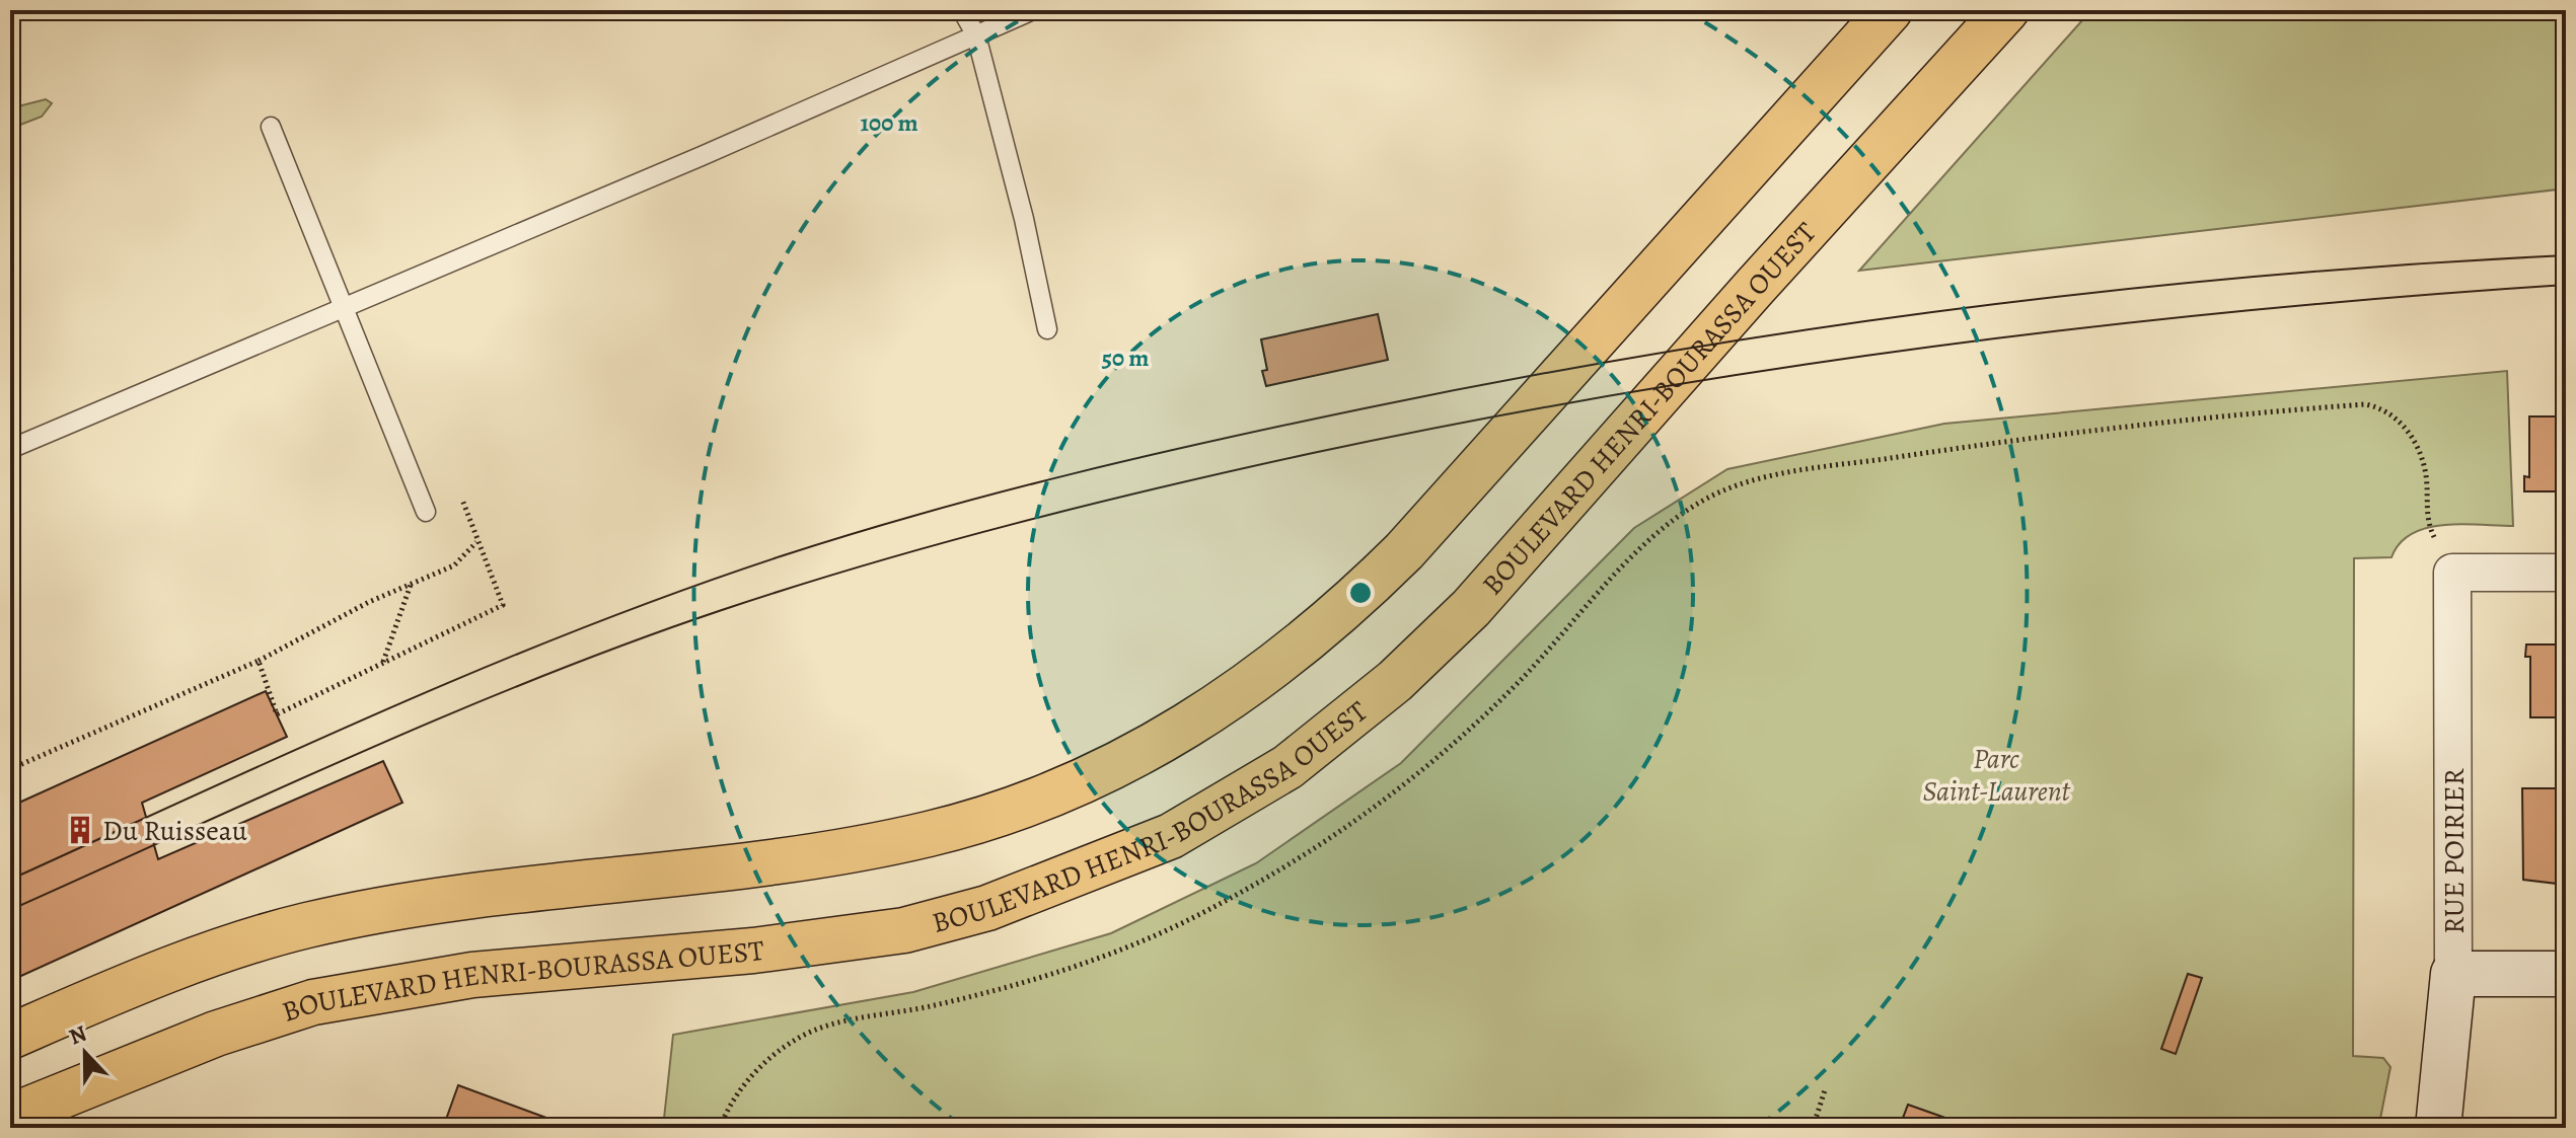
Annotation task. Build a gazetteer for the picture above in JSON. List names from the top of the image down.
{
  "streets": {
    "main road": ["BOULEVARD HENRI-BOURASSA OUEST"],
    "street": ["RUE POIRIER"]
  },
  "parks": ["Parc Saint-Laurent"],
  "places": {
    "building": ["Du Ruisseau"]
  },
  "north": "top",
  "rings": ["100 m", "50 m"]
}
